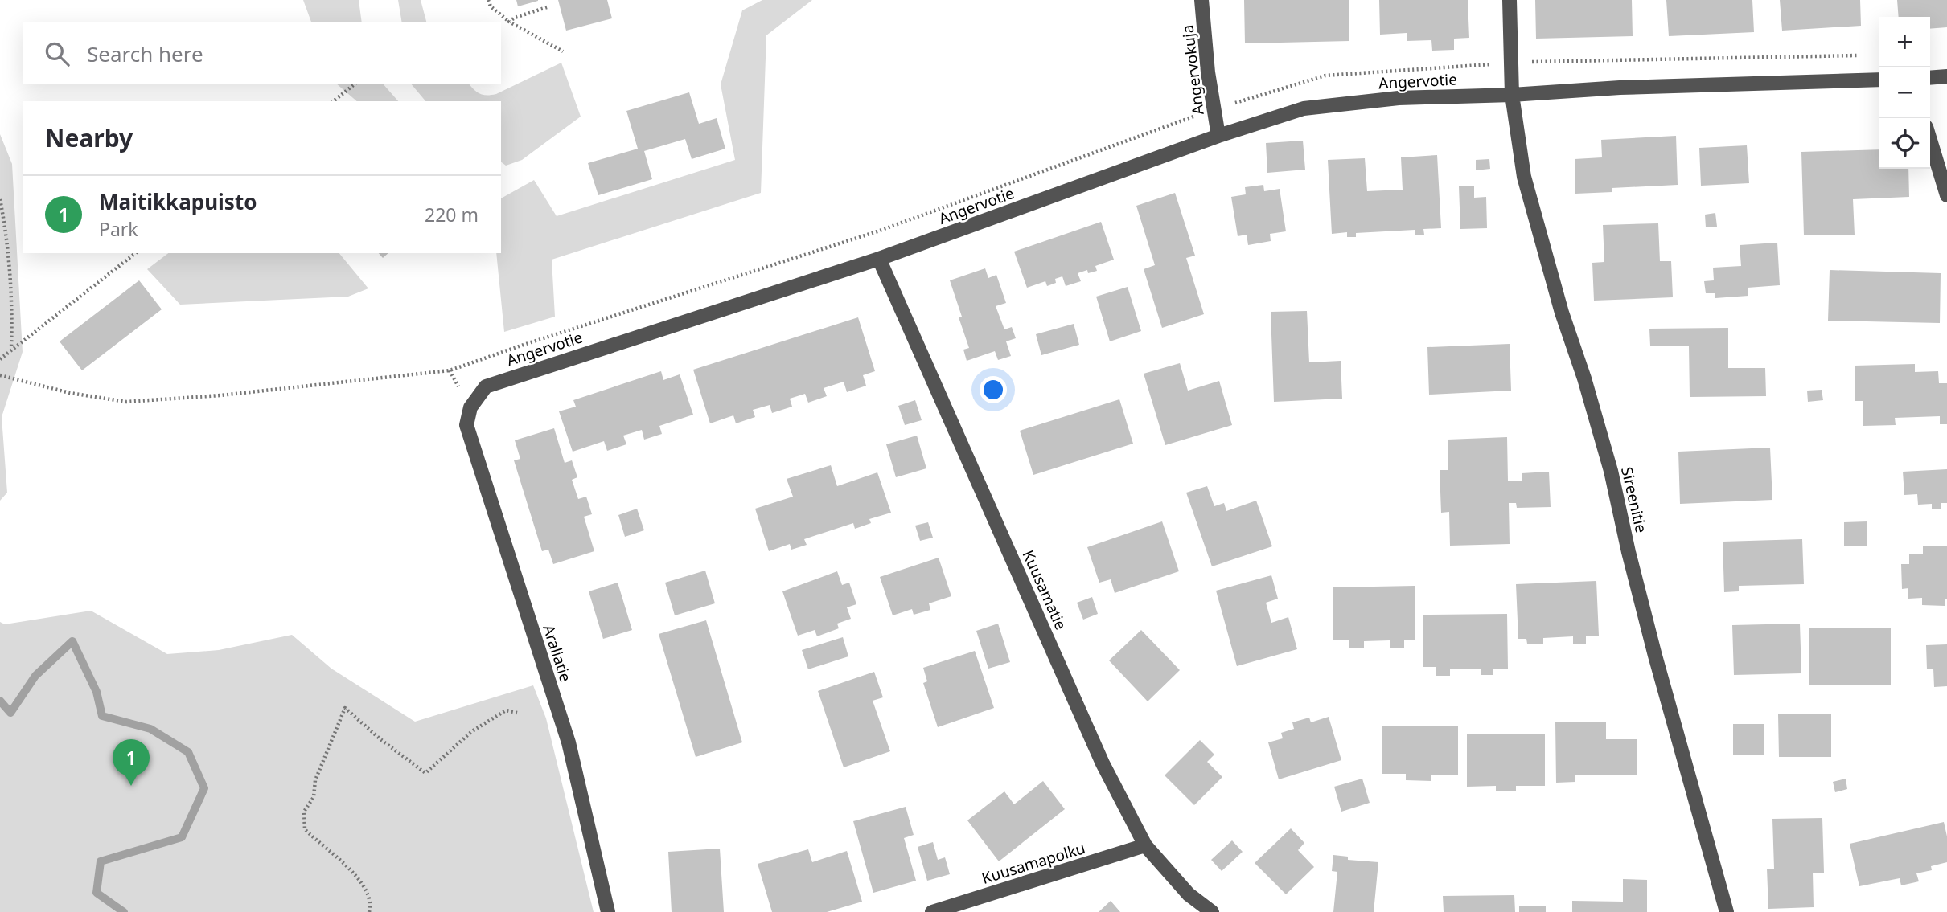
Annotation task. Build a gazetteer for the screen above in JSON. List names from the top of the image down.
{
  "streets": {
    "street": [
      "Angervokuja",
      "Angervotie",
      "Sireenitie",
      "Kuusamatie",
      "Araliatie",
      "Kuusamapolku"
    ]
  },
  "crossings": [
    ["Angervokuja", "Angervotie"],
    ["Angervotie", "Sireenitie"],
    ["Angervotie", "Kuusamatie"],
    ["Angervotie", "Araliatie"],
    ["Kuusamatie", "Kuusamapolku"]
  ],
  "page": {
    "map_buttons": ["+", "−"],
    "search": "Search here",
    "heading": "Nearby",
    "list": [
      {
        "mark": "1",
        "name": "Maitikkapuisto",
        "note": "Park",
        "value": "220 m"
      }
    ],
    "pins": "1"
  }
}
